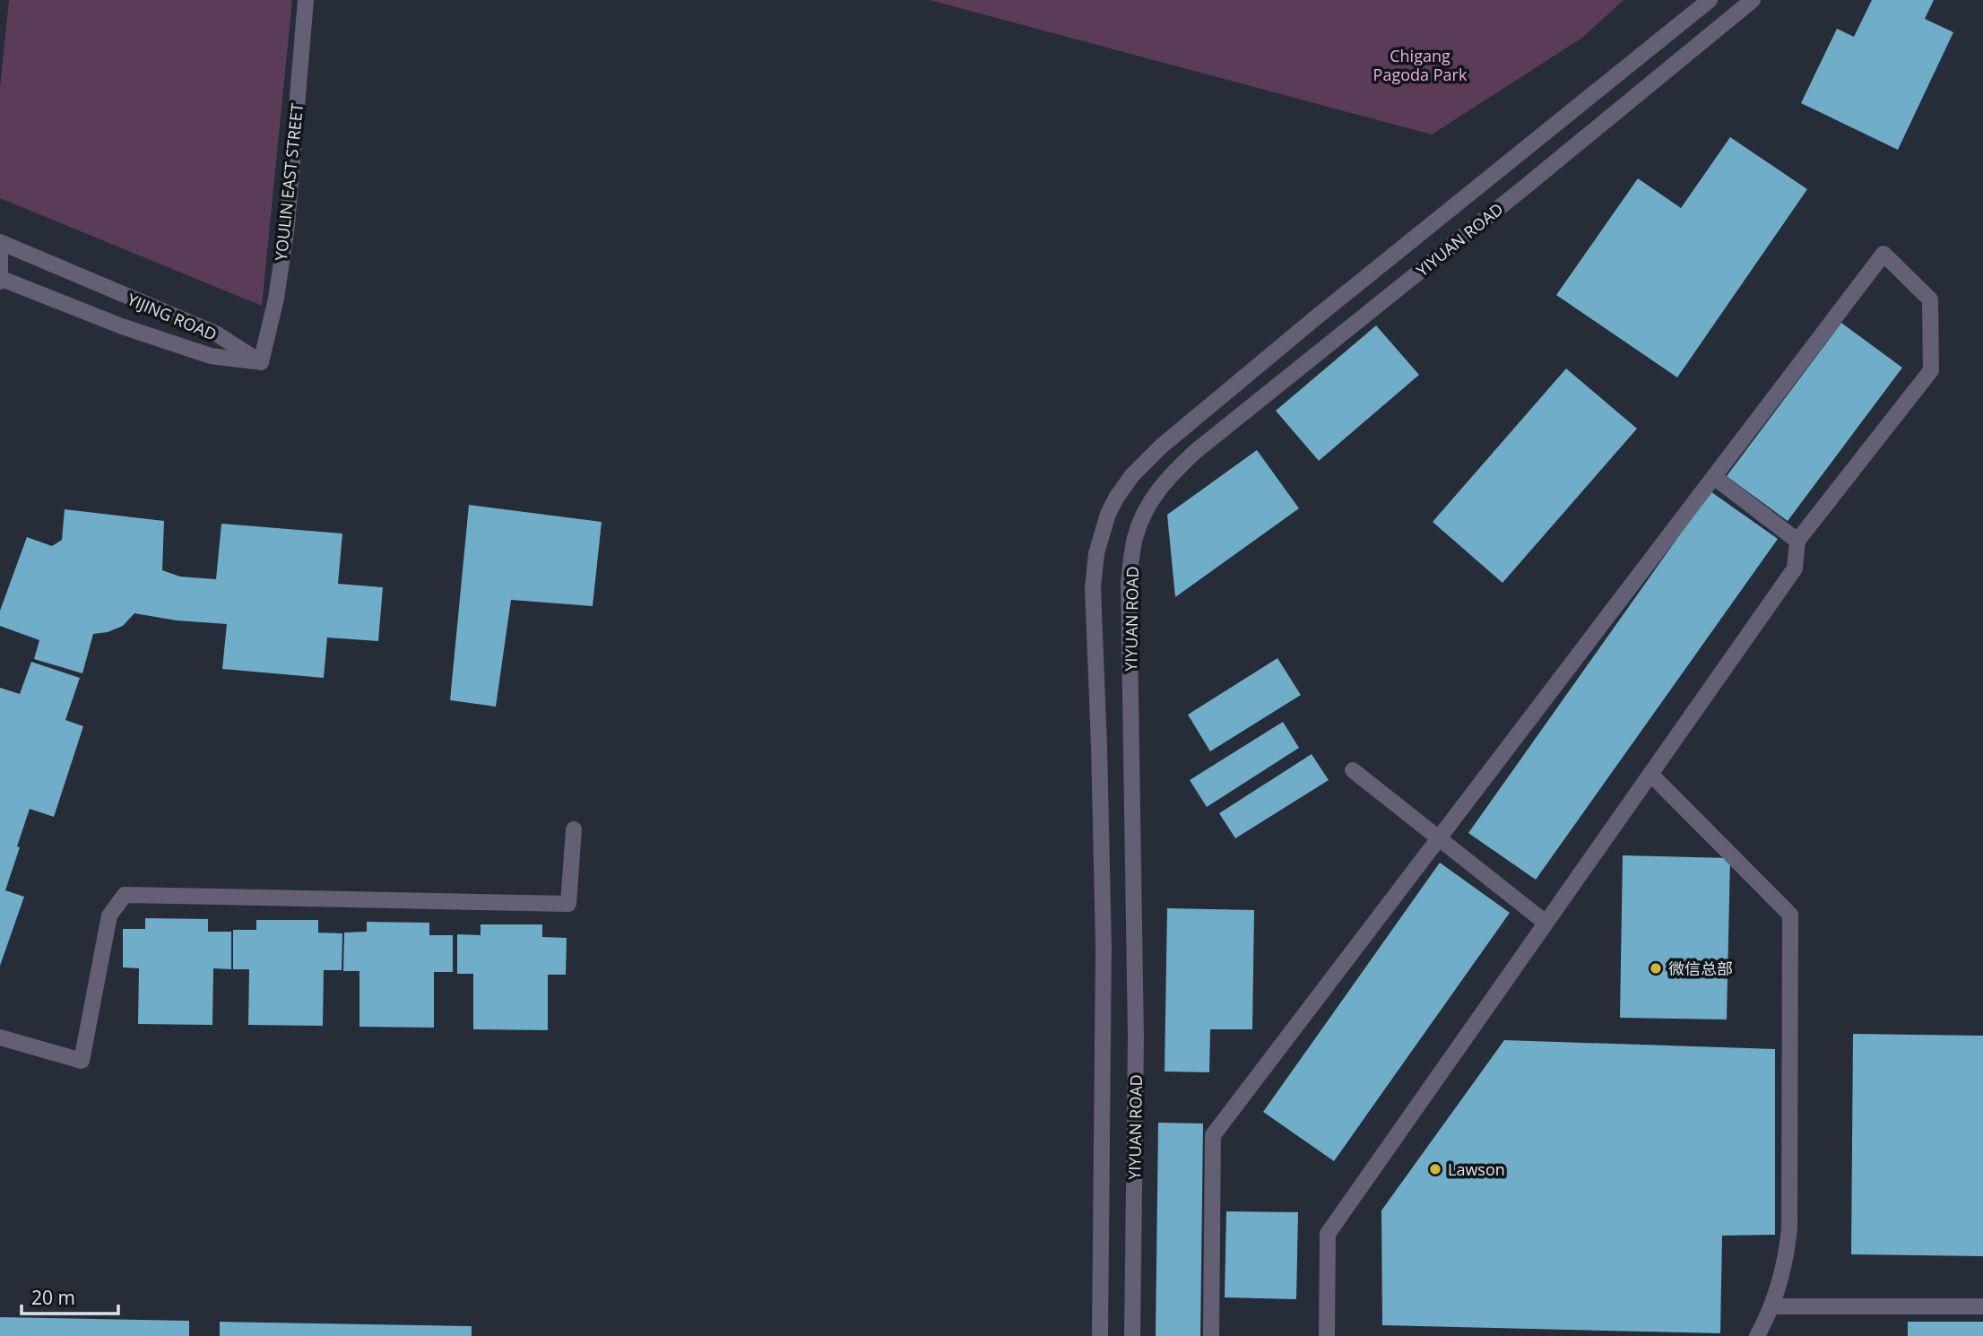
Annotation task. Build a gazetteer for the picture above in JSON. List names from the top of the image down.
{
  "streets": {
    "street": ["YOULIN EAST STREET", "YIYUAN ROAD", "YIJING ROAD"]
  },
  "crossings": [
    ["YOULIN EAST STREET", "YIJING ROAD"]
  ],
  "parks": ["Chigang Pagoda Park"],
  "places": ["微信总部", "Lawson"],
  "scale_bar": "20 m"
}
